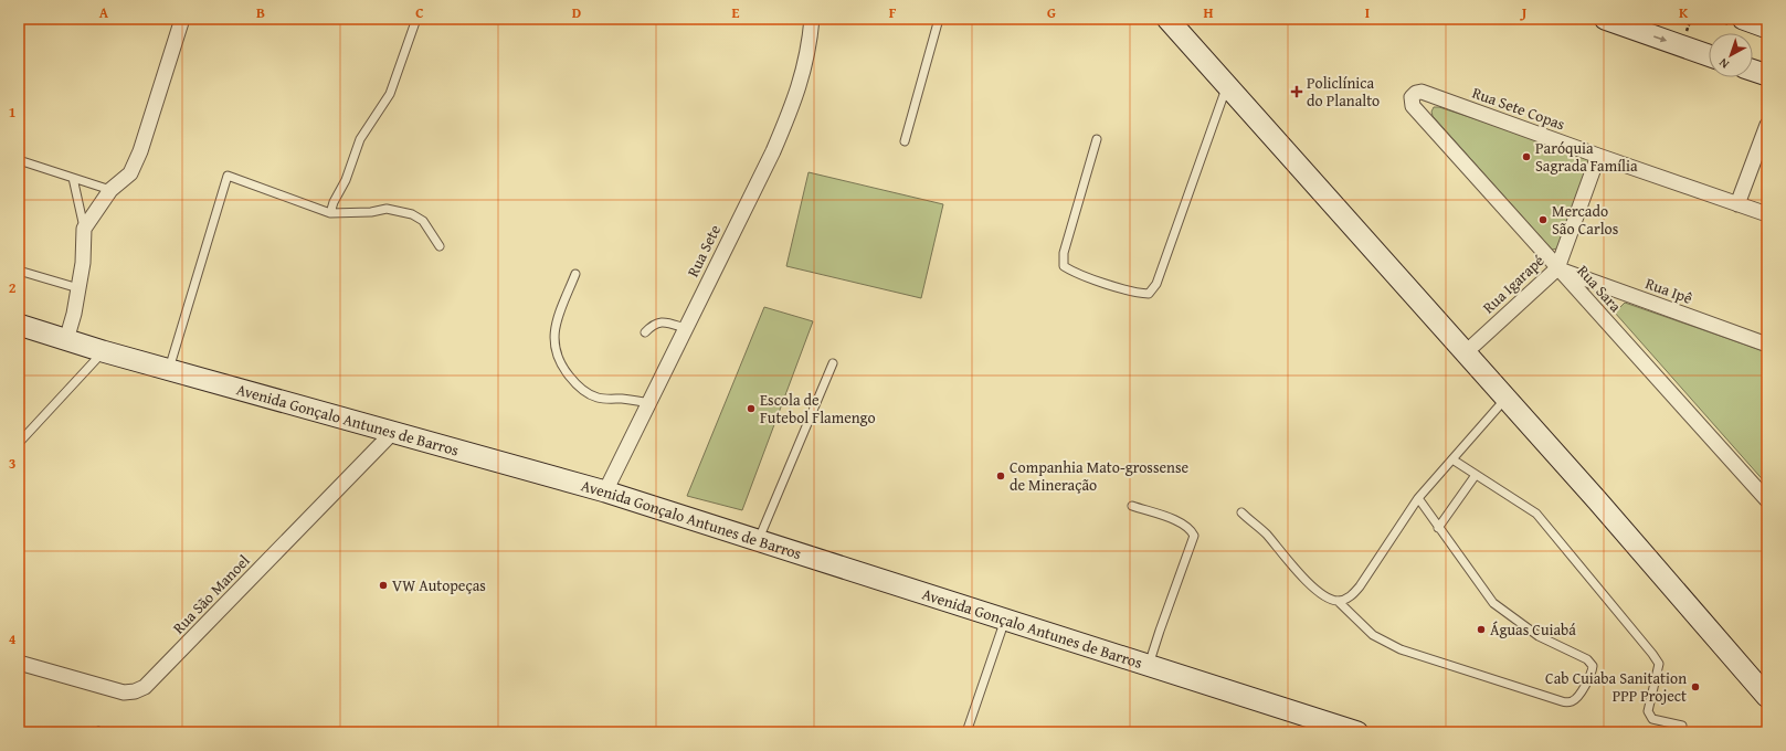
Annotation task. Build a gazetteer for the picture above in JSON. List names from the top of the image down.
{
  "streets": {
    "street": [
      "Rua Sete Copas",
      "Rua Sete",
      "Rua Igarapé",
      "Rua Sara",
      "Rua Ipê",
      "Avenida Gonçalo Antunes de Barros",
      "Rua São Manoel"
    ]
  },
  "crossings": [
    ["Rua Sete Copas", "Rua Igarapé"],
    ["Rua Sete Copas", "Rua Sara"],
    ["Rua Sete", "Avenida Gonçalo Antunes de Barros"],
    ["Rua Igarapé", "Rua Sara"],
    ["Rua Igarapé", "Rua Ipê"],
    ["Rua Sara", "Rua Ipê"],
    ["Avenida Gonçalo Antunes de Barros", "Rua São Manoel"]
  ],
  "places": {
    "health": ["Policlínica do Planalto"],
    "other": [
      "Paróquia Sagrada Família",
      "Mercado São Carlos",
      "Escola de Futebol Flamengo",
      "Companhia Mato-grossense de Mineração",
      "VW Autopeças",
      "Águas Cuiabá",
      "Cab Cuiaba Sanitation PPP Project"
    ]
  },
  "north": "bottom left",
  "grid": {
    "columns": [
      "A",
      "B",
      "C",
      "D",
      "E",
      "F",
      "G",
      "H",
      "I",
      "J",
      "K"
    ],
    "rows": [
      "1",
      "2",
      "3",
      "4"
    ]
  }
}
